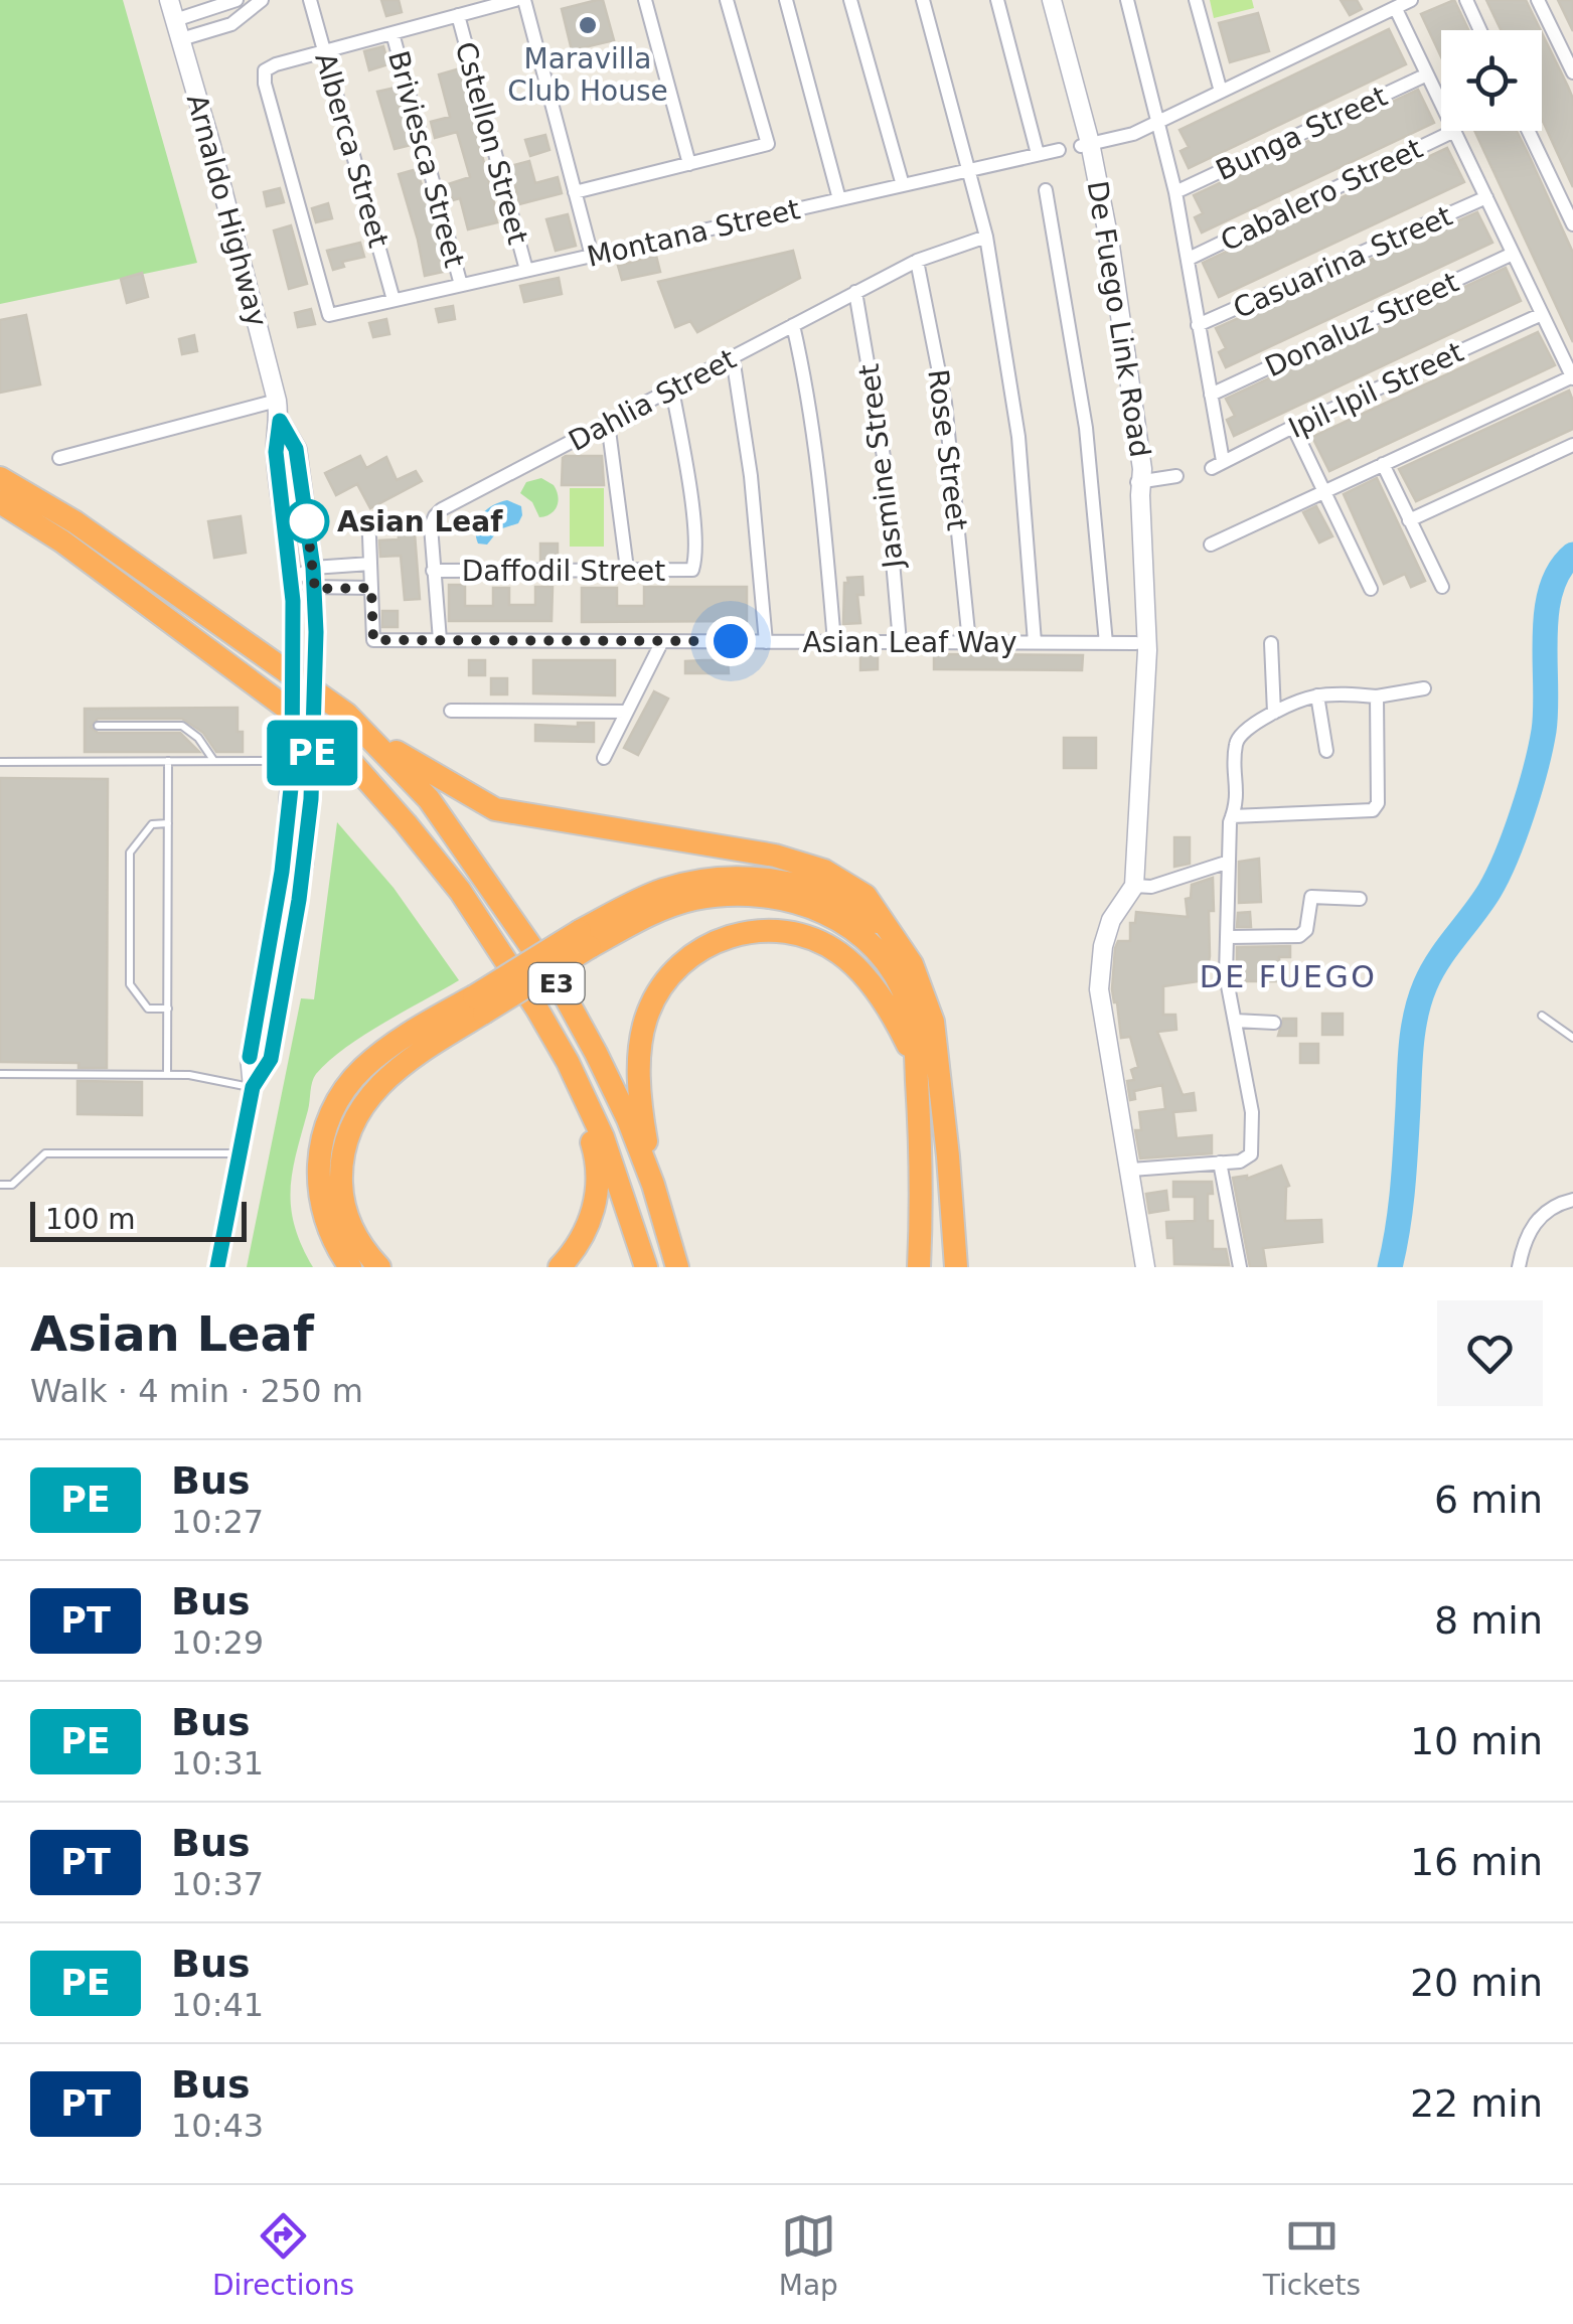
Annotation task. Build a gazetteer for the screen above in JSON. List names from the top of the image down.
{
  "streets": {
    "highway": ["E3"],
    "main road": ["Arnaldo Highway", "De Fuego Link Road"],
    "street": [
      "Bunga Street",
      "Cstellon Street",
      "Alberca Street",
      "Briviesca Street",
      "Cabalero Street",
      "Montana Street",
      "Casuarina Street",
      "Donaluz Street",
      "Ipil-Ipil Street",
      "Dahlia Street",
      "Rose Street",
      "Jasmine Street",
      "Daffodil Street",
      "Asian Leaf Way"
    ]
  },
  "crossings": [
    ["Cstellon Street", "Montana Street"],
    ["Alberca Street", "Montana Street"],
    ["Briviesca Street", "Montana Street"],
    ["Donaluz Street", "Ipil-Ipil Street"],
    ["Dahlia Street", "Rose Street"],
    ["Dahlia Street", "Jasmine Street"],
    ["Dahlia Street", "Daffodil Street"],
    ["Dahlia Street", "Asian Leaf Way"],
    ["Rose Street", "Asian Leaf Way"],
    ["Jasmine Street", "Asian Leaf Way"]
  ],
  "districts": ["DE FUEGO"],
  "places": ["Maravilla Club House", "Asian Leaf"],
  "lines": ["bus line PE"],
  "scale_bar": "100 m",
  "page": {
    "on_map": "PE",
    "scale": "100 m",
    "heading": ["Asian Leaf", "Walk · 4 min · 250 m"],
    "list": [
      {
        "mark": "PE",
        "name": "Bus",
        "note": "10:27",
        "value": "6 min"
      },
      {
        "mark": "PT",
        "name": "Bus",
        "note": "10:29",
        "value": "8 min"
      },
      {
        "mark": "PE",
        "name": "Bus",
        "note": "10:31",
        "value": "10 min"
      },
      {
        "mark": "PT",
        "name": "Bus",
        "note": "10:37",
        "value": "16 min"
      },
      {
        "mark": "PE",
        "name": "Bus",
        "note": "10:41",
        "value": "20 min"
      },
      {
        "mark": "PT",
        "name": "Bus",
        "note": "10:43",
        "value": "22 min"
      }
    ],
    "tabs": ["Directions", "Map", "Tickets"]
  }
}
